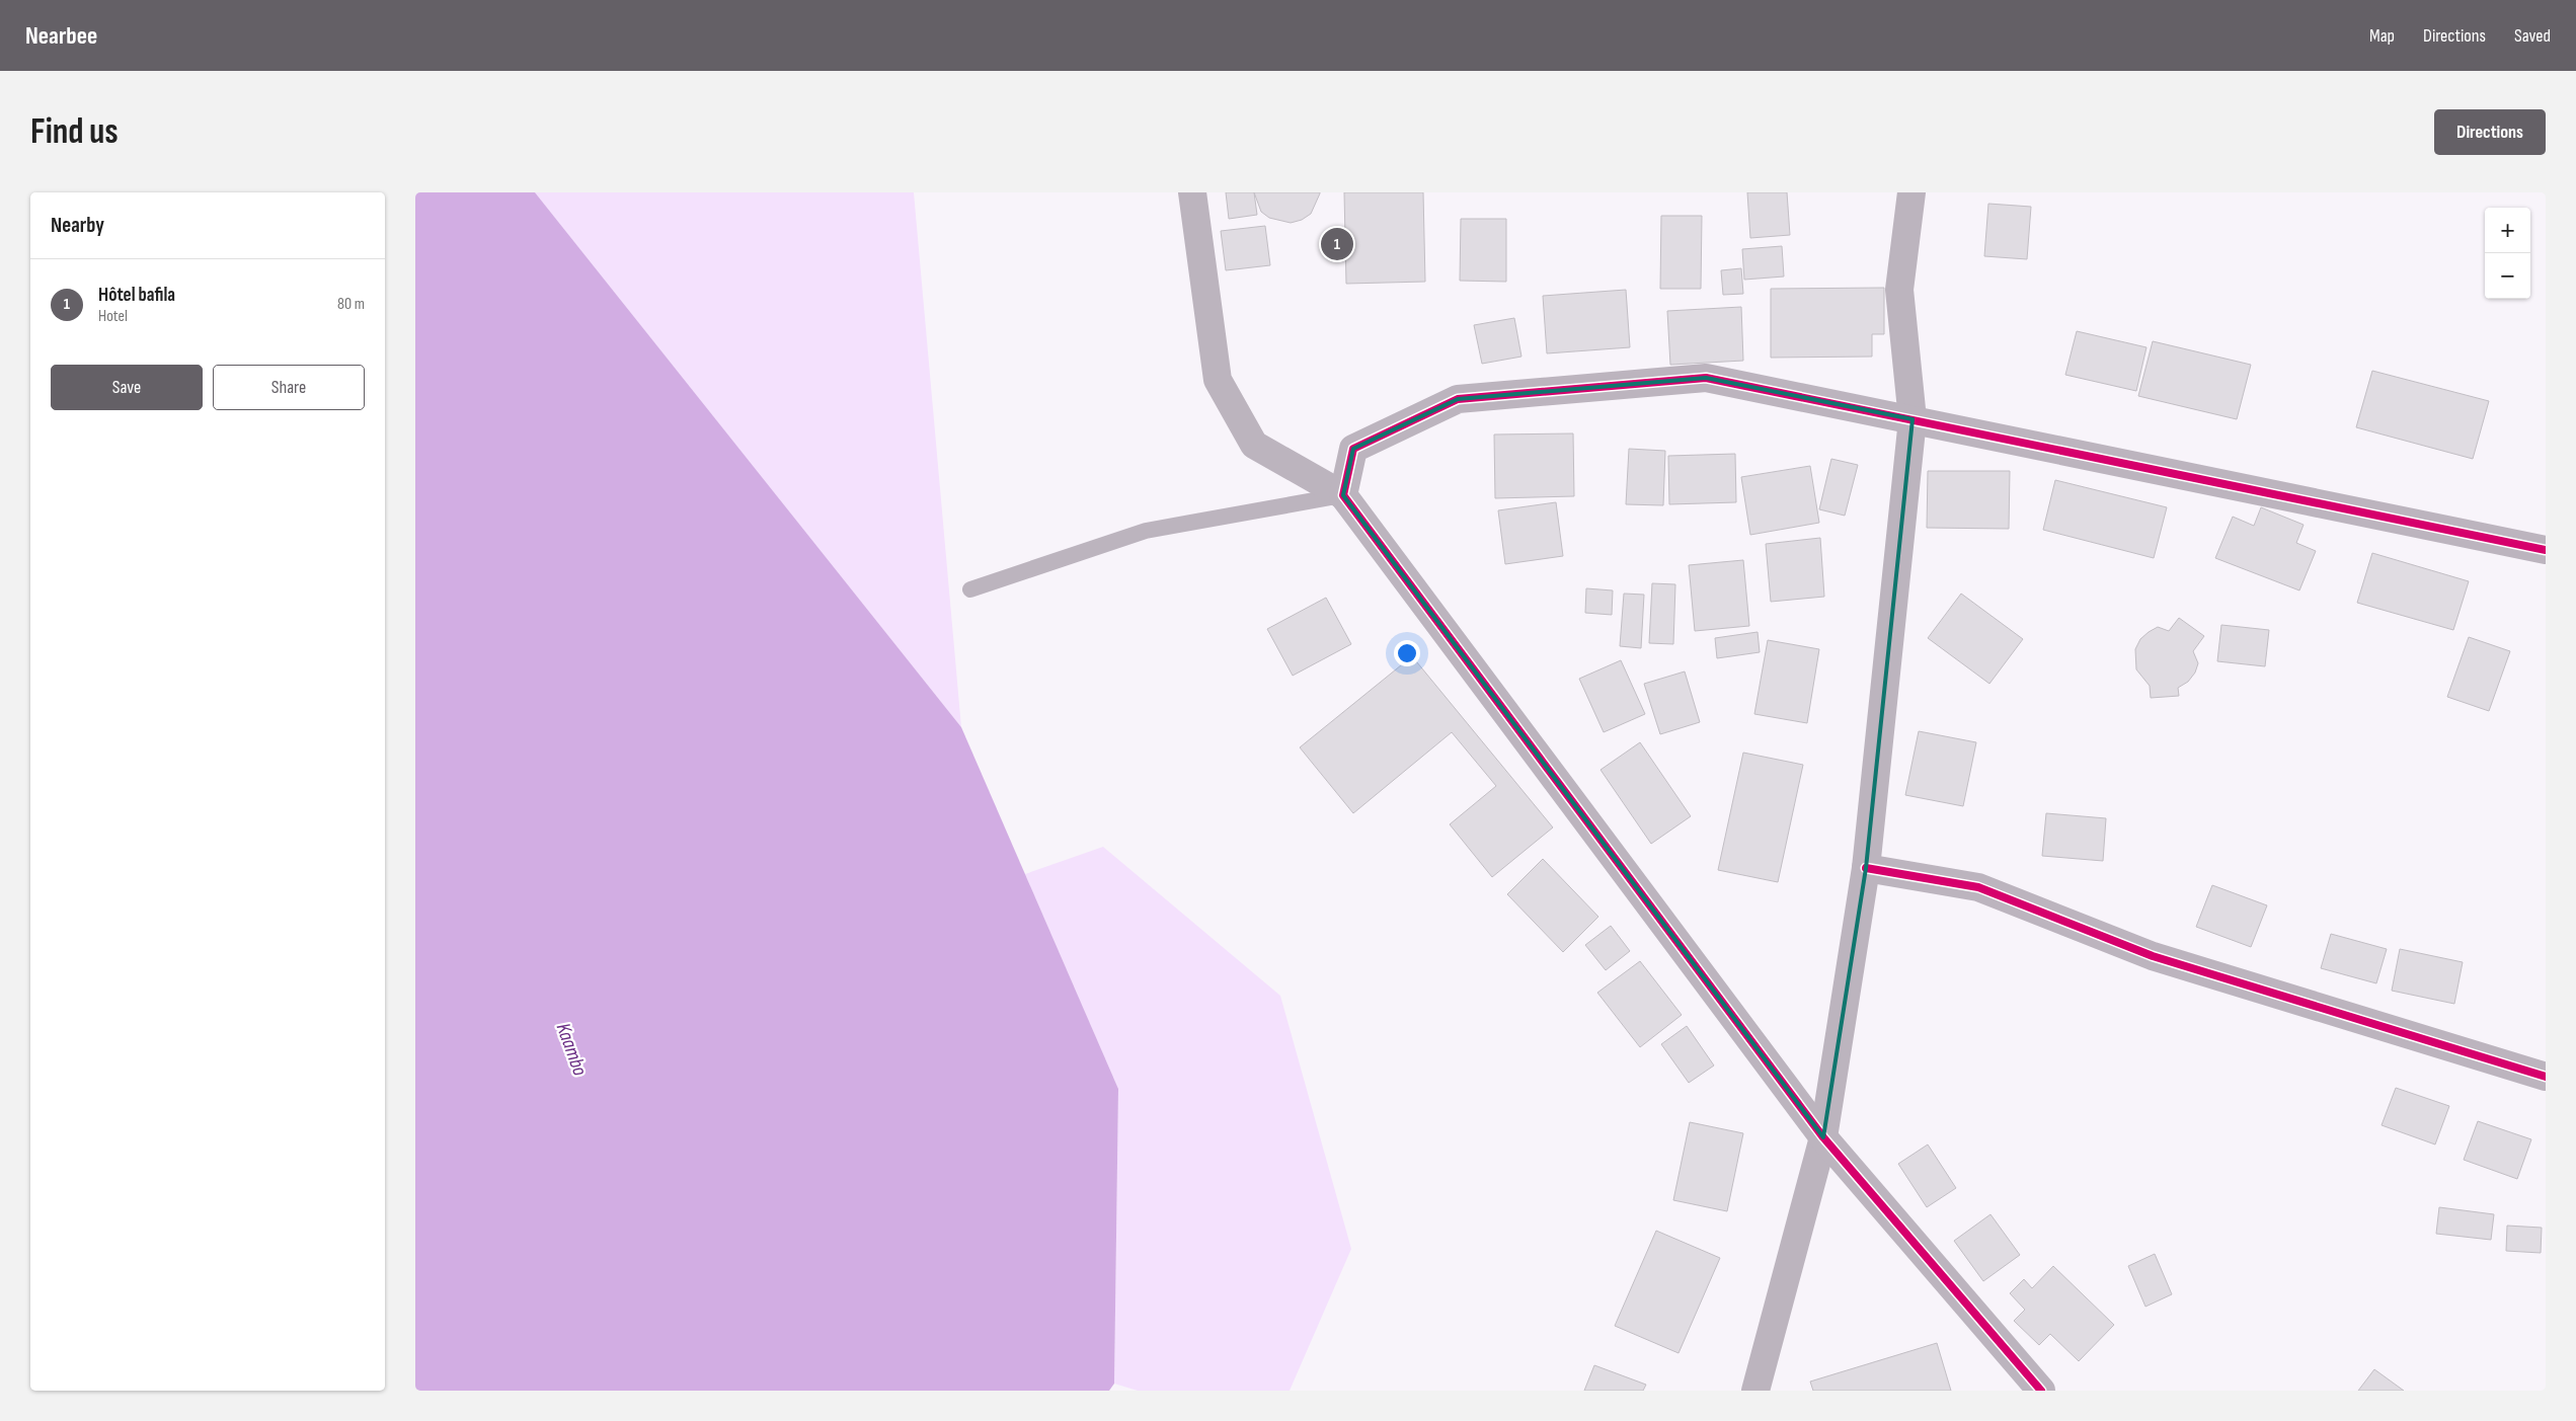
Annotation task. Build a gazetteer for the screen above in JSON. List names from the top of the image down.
{
  "water": ["Kaambo"],
  "page": {
    "header": "Nearbee",
    "nav": ["Map", "Directions", "Saved"],
    "buttons": [
      "Directions",
      ["Save", "Share"]
    ],
    "title": "Find us",
    "heading": "Nearby",
    "map_buttons": ["+", "−"],
    "pins": "1",
    "list": [
      {
        "mark": "1",
        "name": "Hôtel bafila",
        "note": "Hotel",
        "value": "80 m"
      }
    ]
  }
}
